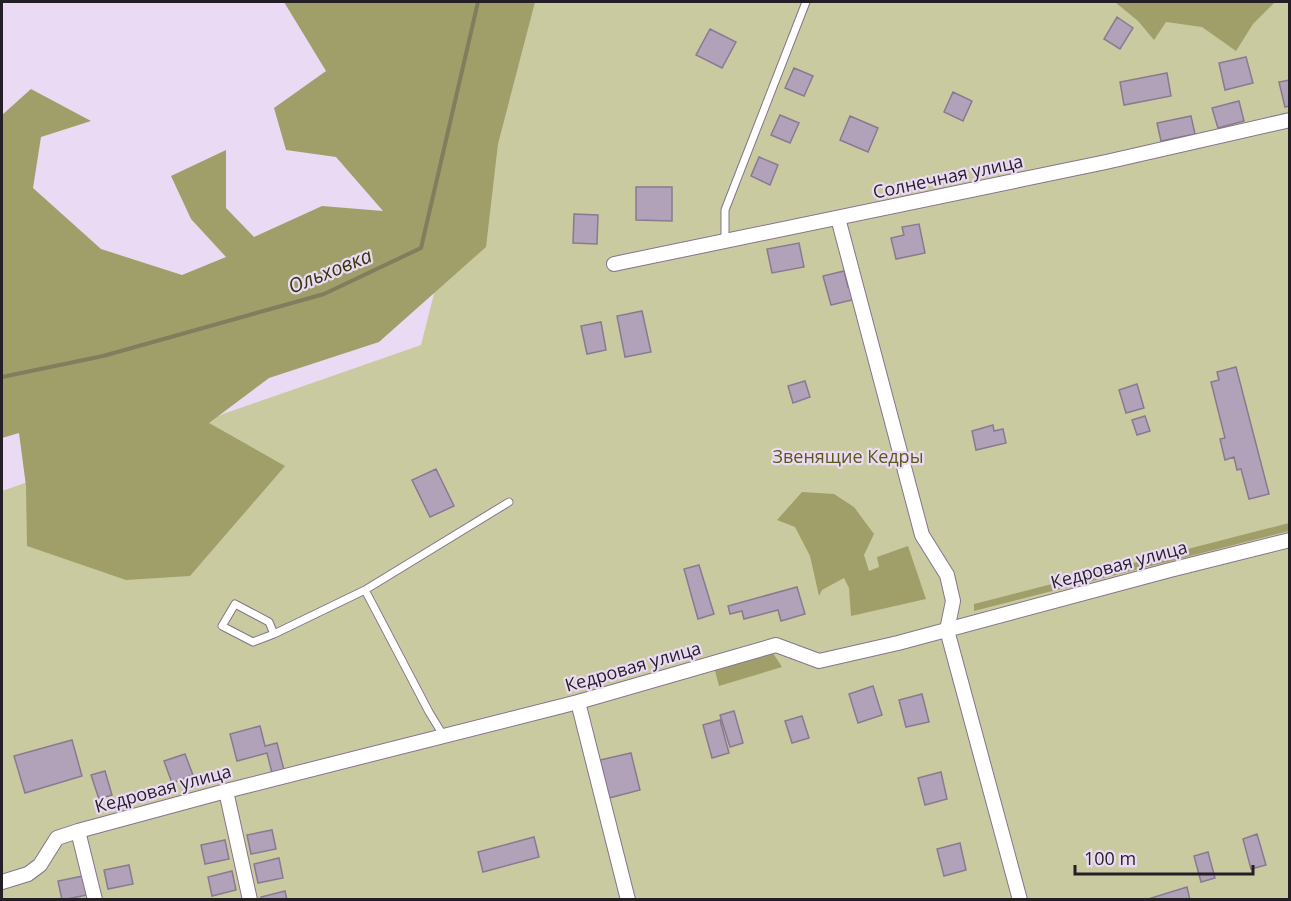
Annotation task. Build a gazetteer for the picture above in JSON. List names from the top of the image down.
{
  "streets": {
    "street": ["Солнечная улица", "Кедровая улица"]
  },
  "water": ["Ольховка"],
  "parks": ["Звенящие Кедры"],
  "scale_bar": "100 m"
}
